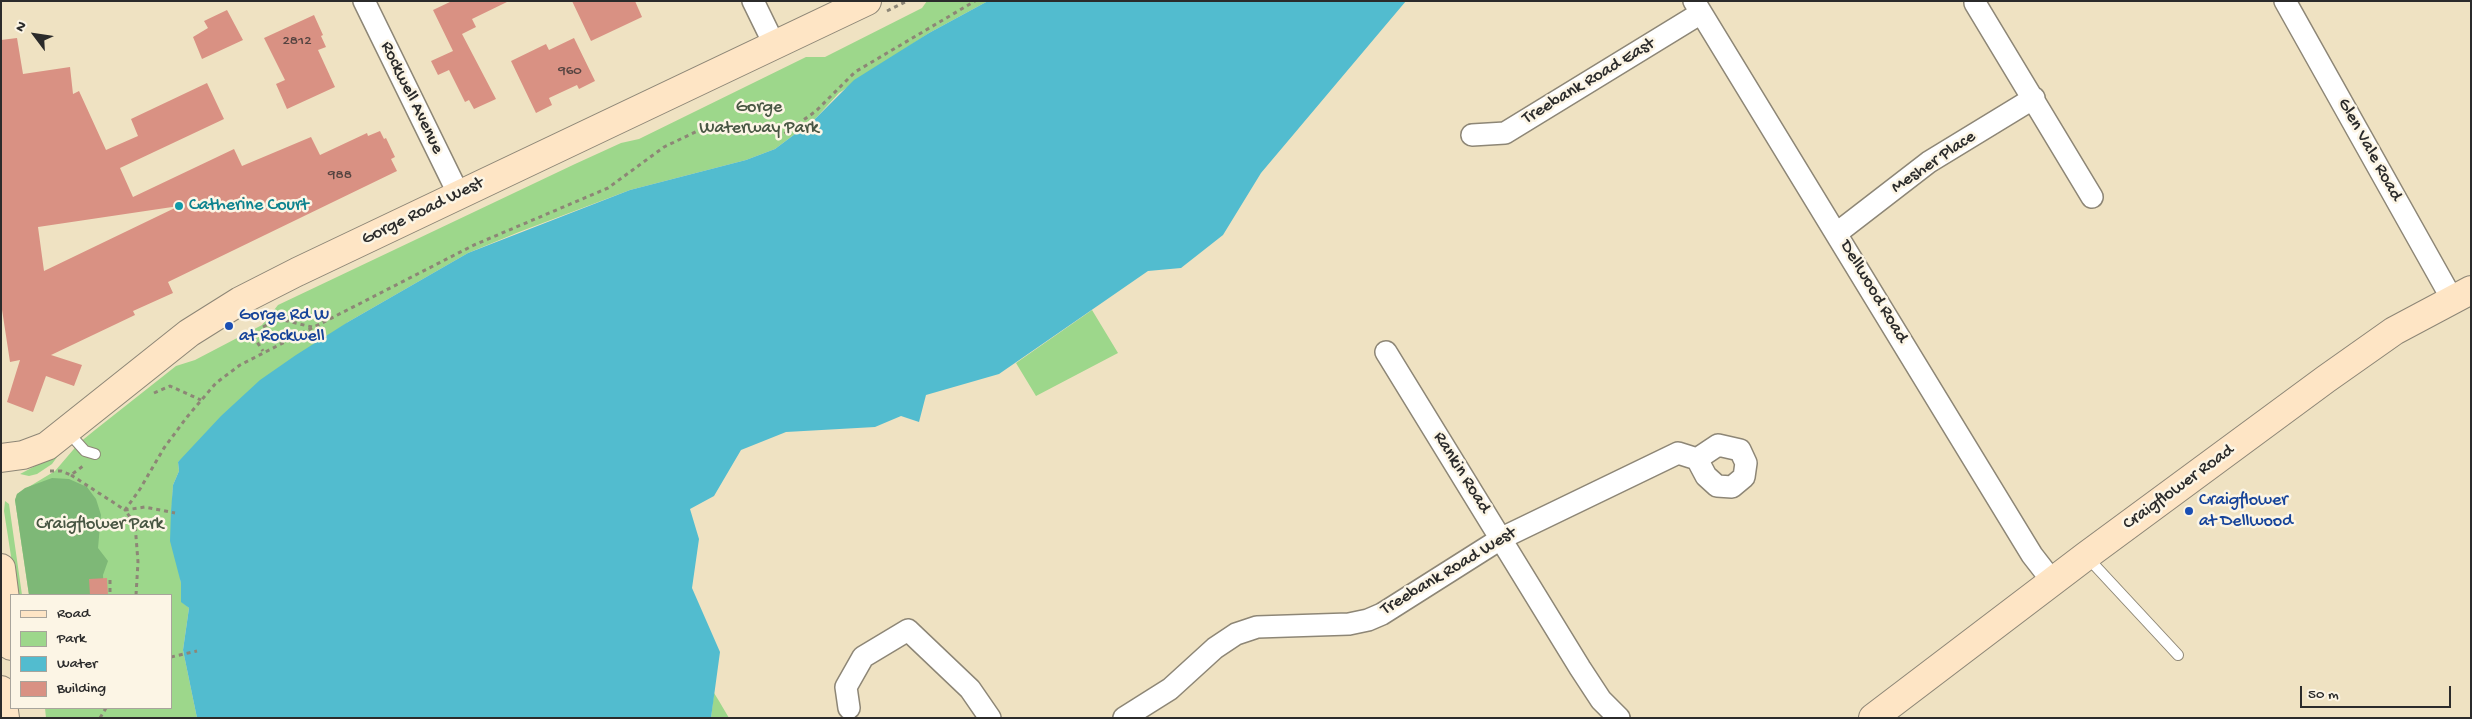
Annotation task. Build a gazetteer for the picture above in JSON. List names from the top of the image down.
{
  "streets": {
    "main road": ["Gorge Road West", "Craigflower Road"],
    "street": [
      "Treebank Road East",
      "Rockwell Avenue",
      "Glen Vale Road",
      "Mesher Place",
      "Dellwood Road",
      "Rankin Road",
      "Treebank Road West"
    ]
  },
  "crossings": [
    ["Treebank Road East", "Dellwood Road"],
    ["Rockwell Avenue", "Gorge Road West"],
    ["Glen Vale Road", "Craigflower Road"],
    ["Mesher Place", "Dellwood Road"],
    ["Dellwood Road", "Craigflower Road"],
    ["Rankin Road", "Treebank Road West"]
  ],
  "parks": ["Gorge Waterway Park", "Craigflower Park"],
  "places": ["Catherine Court", "Gorge Rd W at Rockwell", "Craigflower at Dellwood"],
  "house_numbers": ["2812", "960", "988"],
  "legend": [
    "Road",
    "Park",
    "Water",
    "Building"
  ],
  "scale_bar": "50 m",
  "north": "top left"
}
